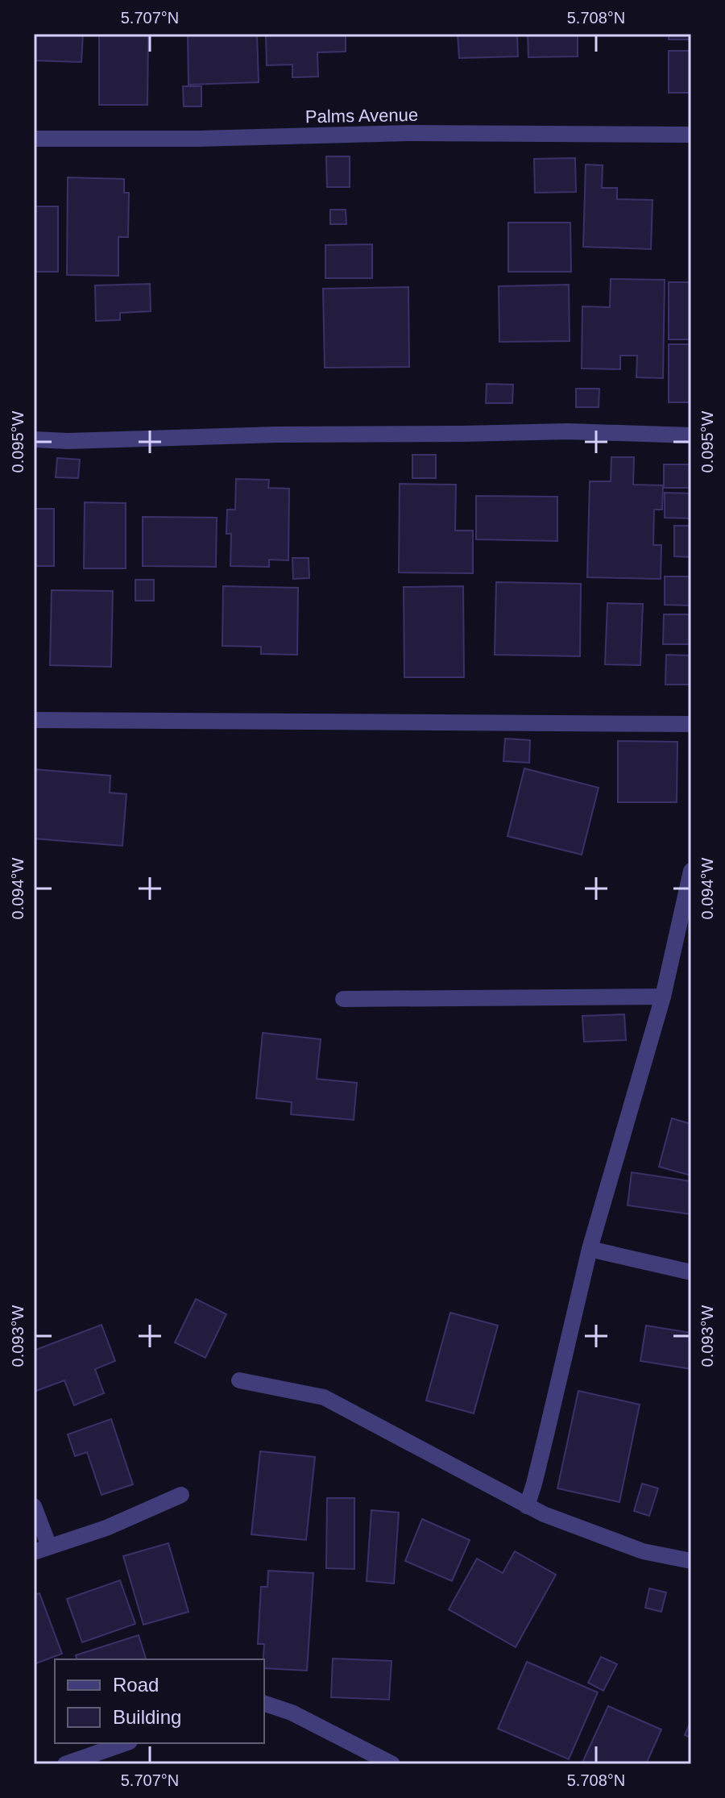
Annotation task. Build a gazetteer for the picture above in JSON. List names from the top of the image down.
{
  "streets": {
    "street": ["Palms Avenue"]
  },
  "legend": ["Road", "Building"],
  "coordinates": [
    "5.707°N",
    "5.708°N",
    "0.095°W",
    "0.094°W",
    "0.093°W"
  ]
}
